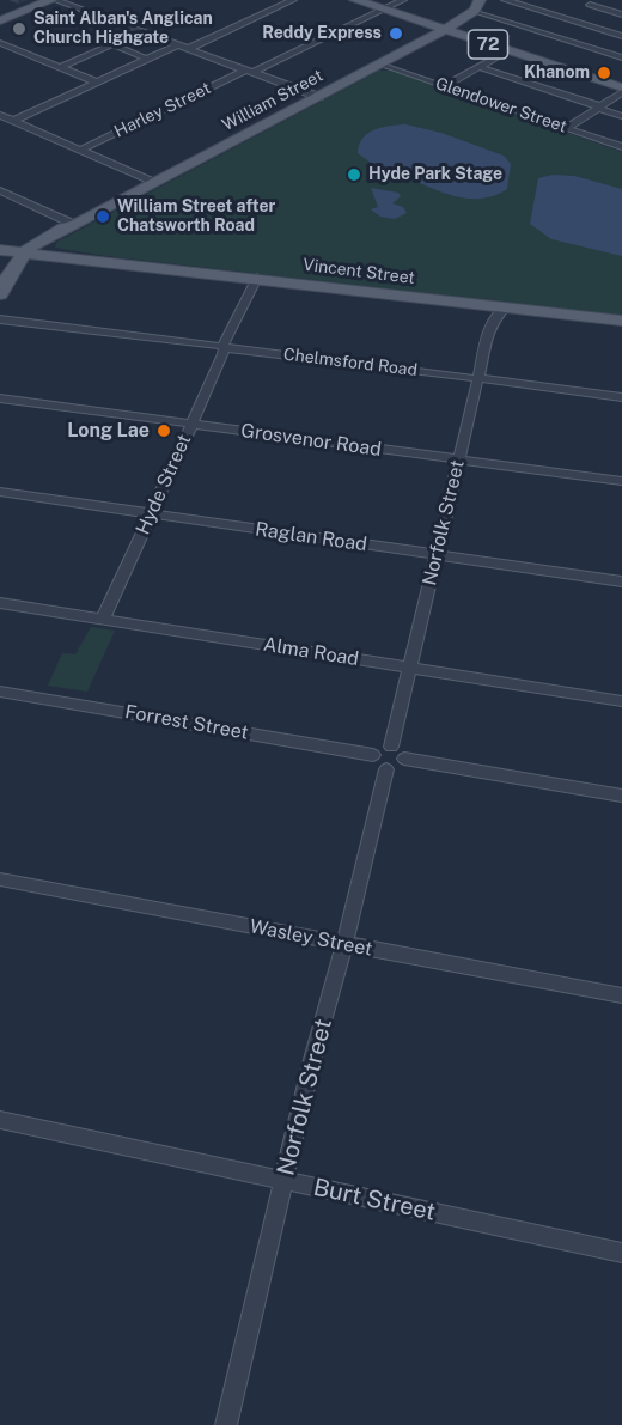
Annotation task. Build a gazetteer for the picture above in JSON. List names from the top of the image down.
{
  "streets": {
    "main road": ["72", "William Street", "Vincent Street"],
    "street": [
      "Glendower Street",
      "Harley Street",
      "Chelmsford Road",
      "Grosvenor Road",
      "Hyde Street",
      "Norfolk Street",
      "Raglan Road",
      "Alma Road",
      "Forrest Street",
      "Wasley Street",
      "Burt Street"
    ]
  },
  "crossings": [
    ["72", "William Street"],
    ["72", "Harley Street"],
    ["William Street", "Glendower Street"],
    ["William Street", "Vincent Street"],
    ["Vincent Street", "Hyde Street"],
    ["Vincent Street", "Norfolk Street"],
    ["Chelmsford Road", "Hyde Street"],
    ["Chelmsford Road", "Norfolk Street"],
    ["Grosvenor Road", "Hyde Street"],
    ["Grosvenor Road", "Norfolk Street"],
    ["Hyde Street", "Raglan Road"],
    ["Hyde Street", "Alma Road"],
    ["Norfolk Street", "Raglan Road"],
    ["Norfolk Street", "Alma Road"],
    ["Norfolk Street", "Forrest Street"],
    ["Norfolk Street", "Wasley Street"],
    ["Norfolk Street", "Burt Street"]
  ],
  "places": [
    "Saint Alban's Anglican Church Highgate",
    "Reddy Express",
    "Khanom",
    "Hyde Park Stage",
    "William Street after Chatsworth Road",
    "Long Lae"
  ]
}
